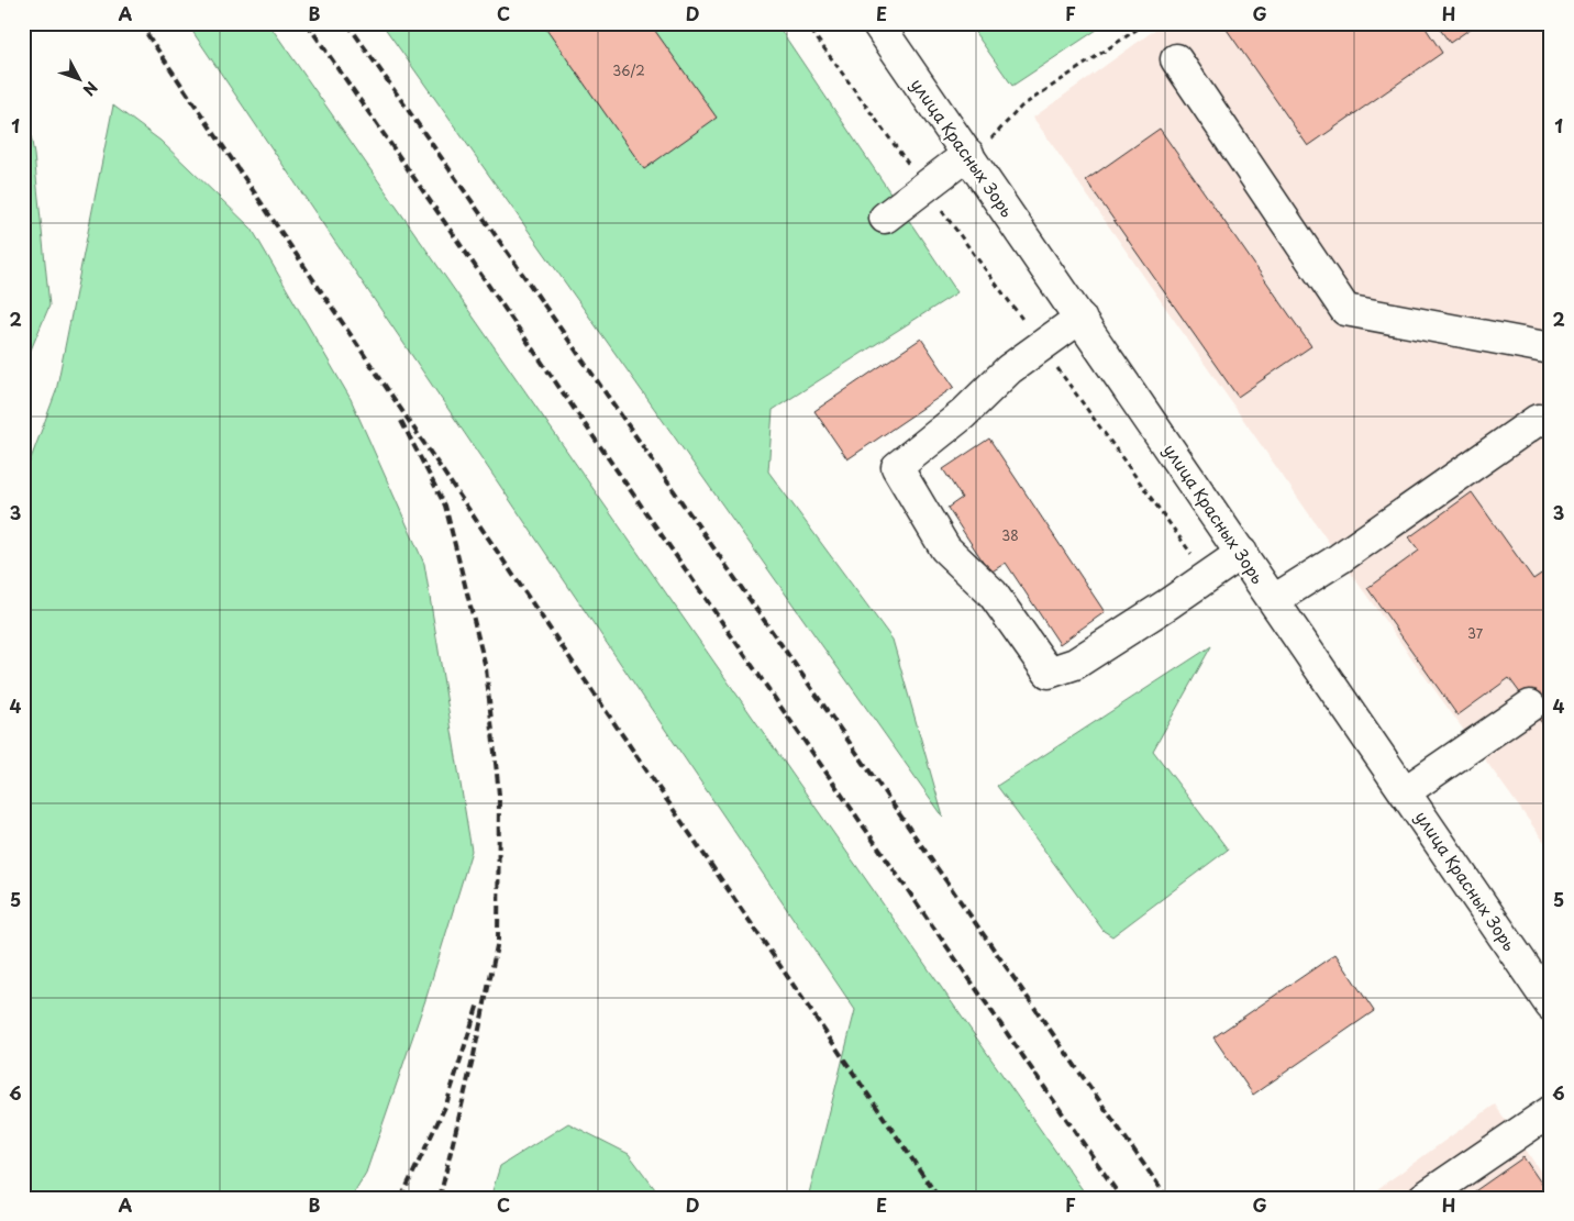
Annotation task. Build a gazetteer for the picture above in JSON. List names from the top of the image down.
{
  "streets": {
    "street": ["улица Красных Зорь"]
  },
  "house_numbers": ["36/2", "38", "37"],
  "north": "bottom right",
  "grid": {
    "columns": [
      "A",
      "B",
      "C",
      "D",
      "E",
      "F",
      "G",
      "H"
    ],
    "rows": [
      "1",
      "2",
      "3",
      "4",
      "5",
      "6"
    ]
  }
}
